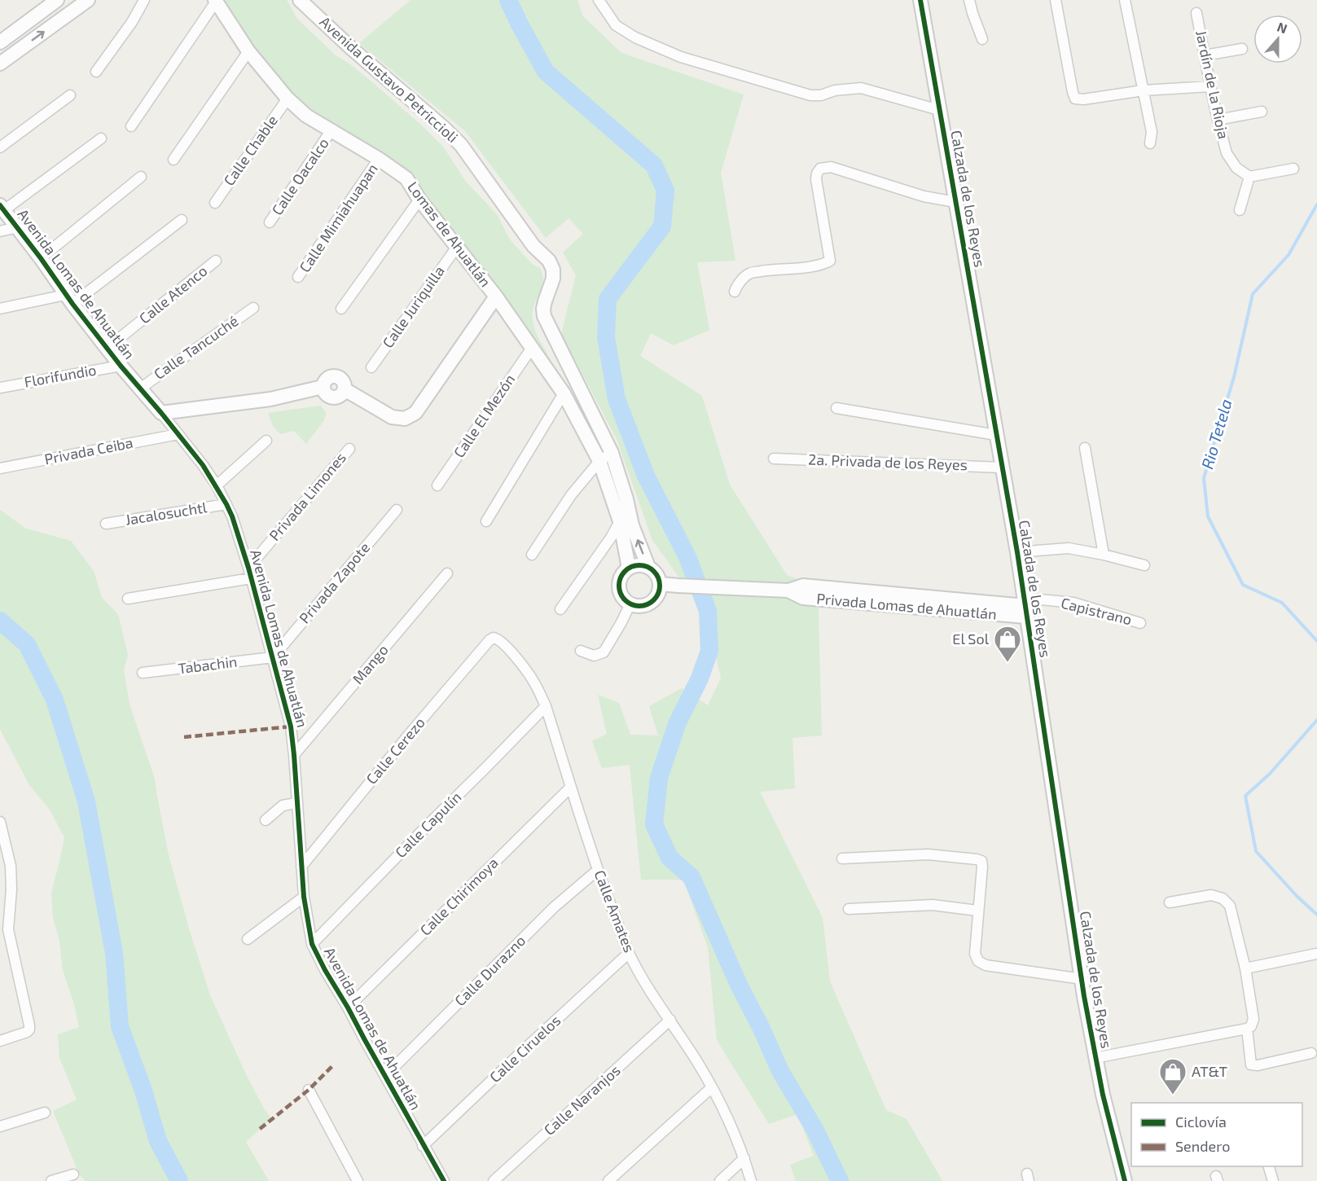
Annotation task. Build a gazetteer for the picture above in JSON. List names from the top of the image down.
{
  "streets": {
    "street": [
      "Avenida Gustavo Petriccioli",
      "Jardín de la Rioja",
      "Calle Chable",
      "Calle Oacalco",
      "Calzada de los Reyes",
      "Calle Mimiahuapan",
      "Lomas de Ahuatlán",
      "Avenida Lomas de Ahuatlán",
      "Calle Atenco",
      "Calle Juriquilla",
      "Calle Tancuché",
      "Florifundio",
      "Calle El Mezón",
      "Privada Ceiba",
      "2a. Privada de los Reyes",
      "Privada Limones",
      "Jacalosuchtl",
      "Privada Zapote",
      "Privada Lomas de Ahuatlán",
      "Capistrano",
      "Mango",
      "Tabachin",
      "Calle Cerezo",
      "Calle Capulín",
      "Calle Chirimoya",
      "Calle Amates",
      "Calle Durazno",
      "Calle Ciruelos",
      "Calle Naranjos"
    ]
  },
  "crossings": [
    ["Avenida Gustavo Petriccioli", "Lomas de Ahuatlán"],
    ["Calle Chable", "Lomas de Ahuatlán"],
    ["Calle Oacalco", "Lomas de Ahuatlán"],
    ["Calzada de los Reyes", "2a. Privada de los Reyes"],
    ["Calzada de los Reyes", "Privada Lomas de Ahuatlán"],
    ["Calzada de los Reyes", "Capistrano"],
    ["Calle Mimiahuapan", "Lomas de Ahuatlán"],
    ["Lomas de Ahuatlán", "Calle Juriquilla"],
    ["Lomas de Ahuatlán", "Calle El Mezón"],
    ["Lomas de Ahuatlán", "Privada Lomas de Ahuatlán"],
    ["Avenida Lomas de Ahuatlán", "Calle Atenco"],
    ["Avenida Lomas de Ahuatlán", "Calle Tancuché"],
    ["Avenida Lomas de Ahuatlán", "Florifundio"],
    ["Avenida Lomas de Ahuatlán", "Privada Ceiba"],
    ["Avenida Lomas de Ahuatlán", "Privada Limones"],
    ["Avenida Lomas de Ahuatlán", "Jacalosuchtl"],
    ["Avenida Lomas de Ahuatlán", "Privada Zapote"],
    ["Avenida Lomas de Ahuatlán", "Mango"],
    ["Avenida Lomas de Ahuatlán", "Tabachin"],
    ["Avenida Lomas de Ahuatlán", "Calle Cerezo"],
    ["Avenida Lomas de Ahuatlán", "Calle Capulín"],
    ["Avenida Lomas de Ahuatlán", "Calle Chirimoya"],
    ["Avenida Lomas de Ahuatlán", "Calle Durazno"],
    ["Avenida Lomas de Ahuatlán", "Calle Ciruelos"],
    ["Privada Zapote", "Tabachin"],
    ["Privada Lomas de Ahuatlán", "Capistrano"],
    ["Calle Cerezo", "Calle Amates"],
    ["Calle Capulín", "Calle Amates"],
    ["Calle Chirimoya", "Calle Amates"],
    ["Calle Amates", "Calle Durazno"],
    ["Calle Amates", "Calle Ciruelos"],
    ["Calle Amates", "Calle Naranjos"]
  ],
  "water": ["Rio Tetela"],
  "places": {
    "shop": ["El Sol", "AT&T"]
  },
  "legend": ["Ciclovía", "Sendero"],
  "north": "top"
}
